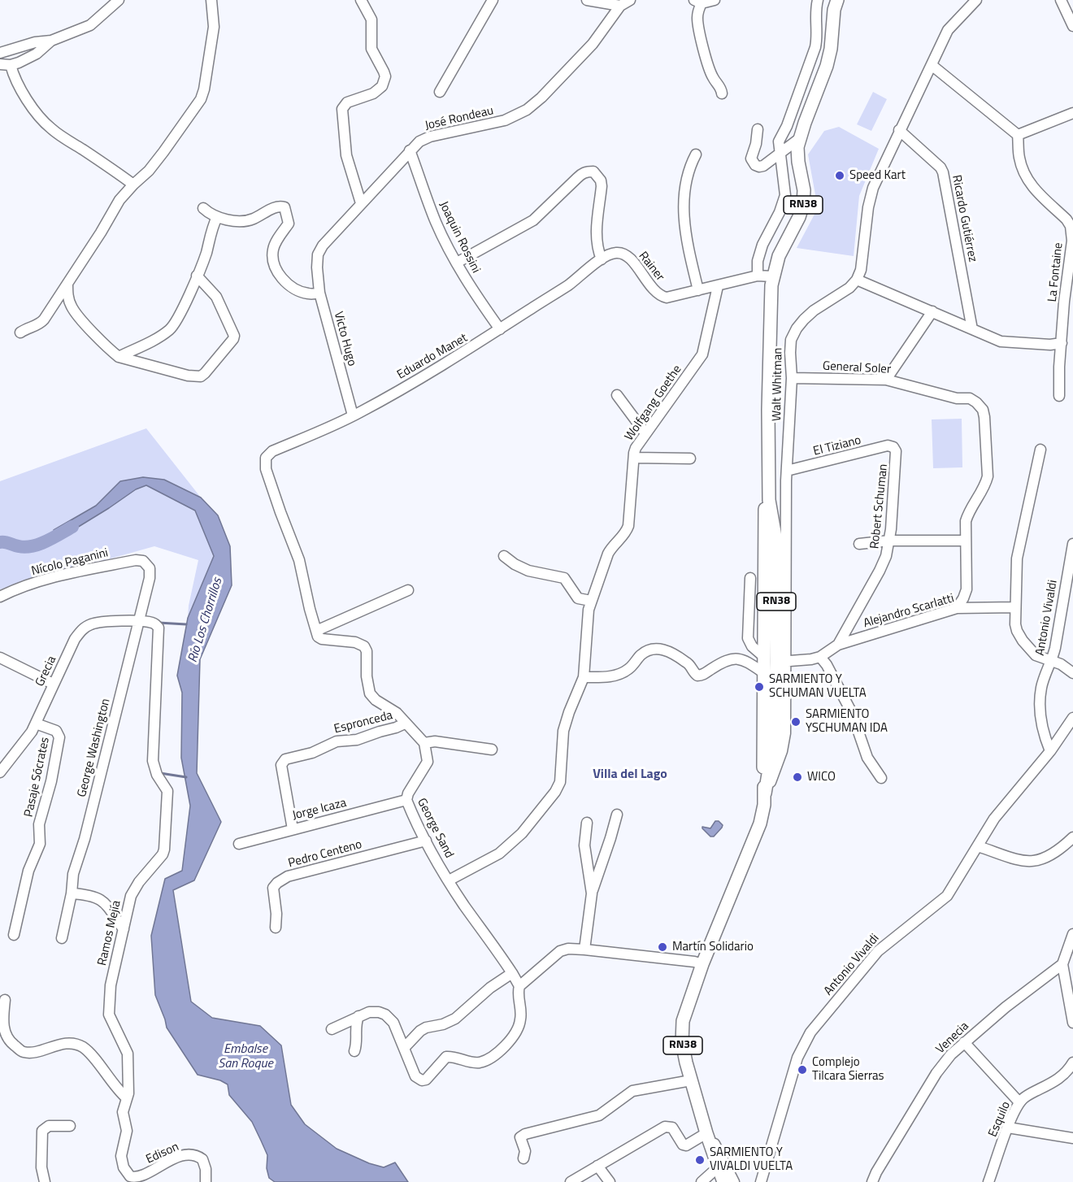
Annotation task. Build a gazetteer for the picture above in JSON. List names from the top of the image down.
{
  "streets": {
    "main road": ["RN38"],
    "street": [
      "José Rondeau",
      "Ricardo Gutiérrez",
      "Joaquin Rossini",
      "Rainer",
      "La Fontaine",
      "Victo Hugo",
      "Eduardo Manet",
      "General Soler",
      "Walt Whitman",
      "Wolfgang Goethe",
      "El Tiziano",
      "Robert Schuman",
      "Nícolo Paganini",
      "Alejandro Scarlatti",
      "Antonio Vivaldi",
      "Grecia",
      "Espronceda",
      "George Washington",
      "Pasaje Sócrates",
      "Jorge Icaza",
      "George Sand",
      "Pedro Centeno",
      "Ramos Mejía",
      "Venecia",
      "Esquilo",
      "Edison"
    ]
  },
  "crossings": [
    ["José Rondeau", "Joaquin Rossini"],
    ["José Rondeau", "Victo Hugo"],
    ["RN38", "Rainer"],
    ["RN38", "Walt Whitman"],
    ["RN38", "El Tiziano"],
    ["RN38", "Alejandro Scarlatti"],
    ["Joaquin Rossini", "Eduardo Manet"],
    ["Rainer", "Eduardo Manet"],
    ["Rainer", "Wolfgang Goethe"],
    ["Victo Hugo", "Eduardo Manet"],
    ["General Soler", "Walt Whitman"],
    ["Walt Whitman", "El Tiziano"],
    ["Walt Whitman", "Alejandro Scarlatti"],
    ["Wolfgang Goethe", "George Sand"],
    ["El Tiziano", "Robert Schuman"],
    ["Robert Schuman", "Alejandro Scarlatti"],
    ["Nícolo Paganini", "George Washington"],
    ["Grecia", "George Washington"],
    ["Grecia", "Pasaje Sócrates"],
    ["Grecia", "Ramos Mejía"],
    ["Espronceda", "Jorge Icaza"],
    ["George Washington", "Ramos Mejía"],
    ["Jorge Icaza", "George Sand"],
    ["George Sand", "Pedro Centeno"],
    ["Ramos Mejía", "Edison"]
  ],
  "districts": ["Villa del Lago"],
  "water": ["Río Los Chorrillos", "Embalse San Roque"],
  "places": [
    "Speed Kart",
    "SARMIENTO Y SCHUMAN VUELTA",
    "SARMIENTO YSCHUMAN IDA",
    "WICO",
    "Martín Solidario",
    "Complejo Tilcara Sierras",
    "SARMIENTO Y VIVALDI VUELTA"
  ]
}
